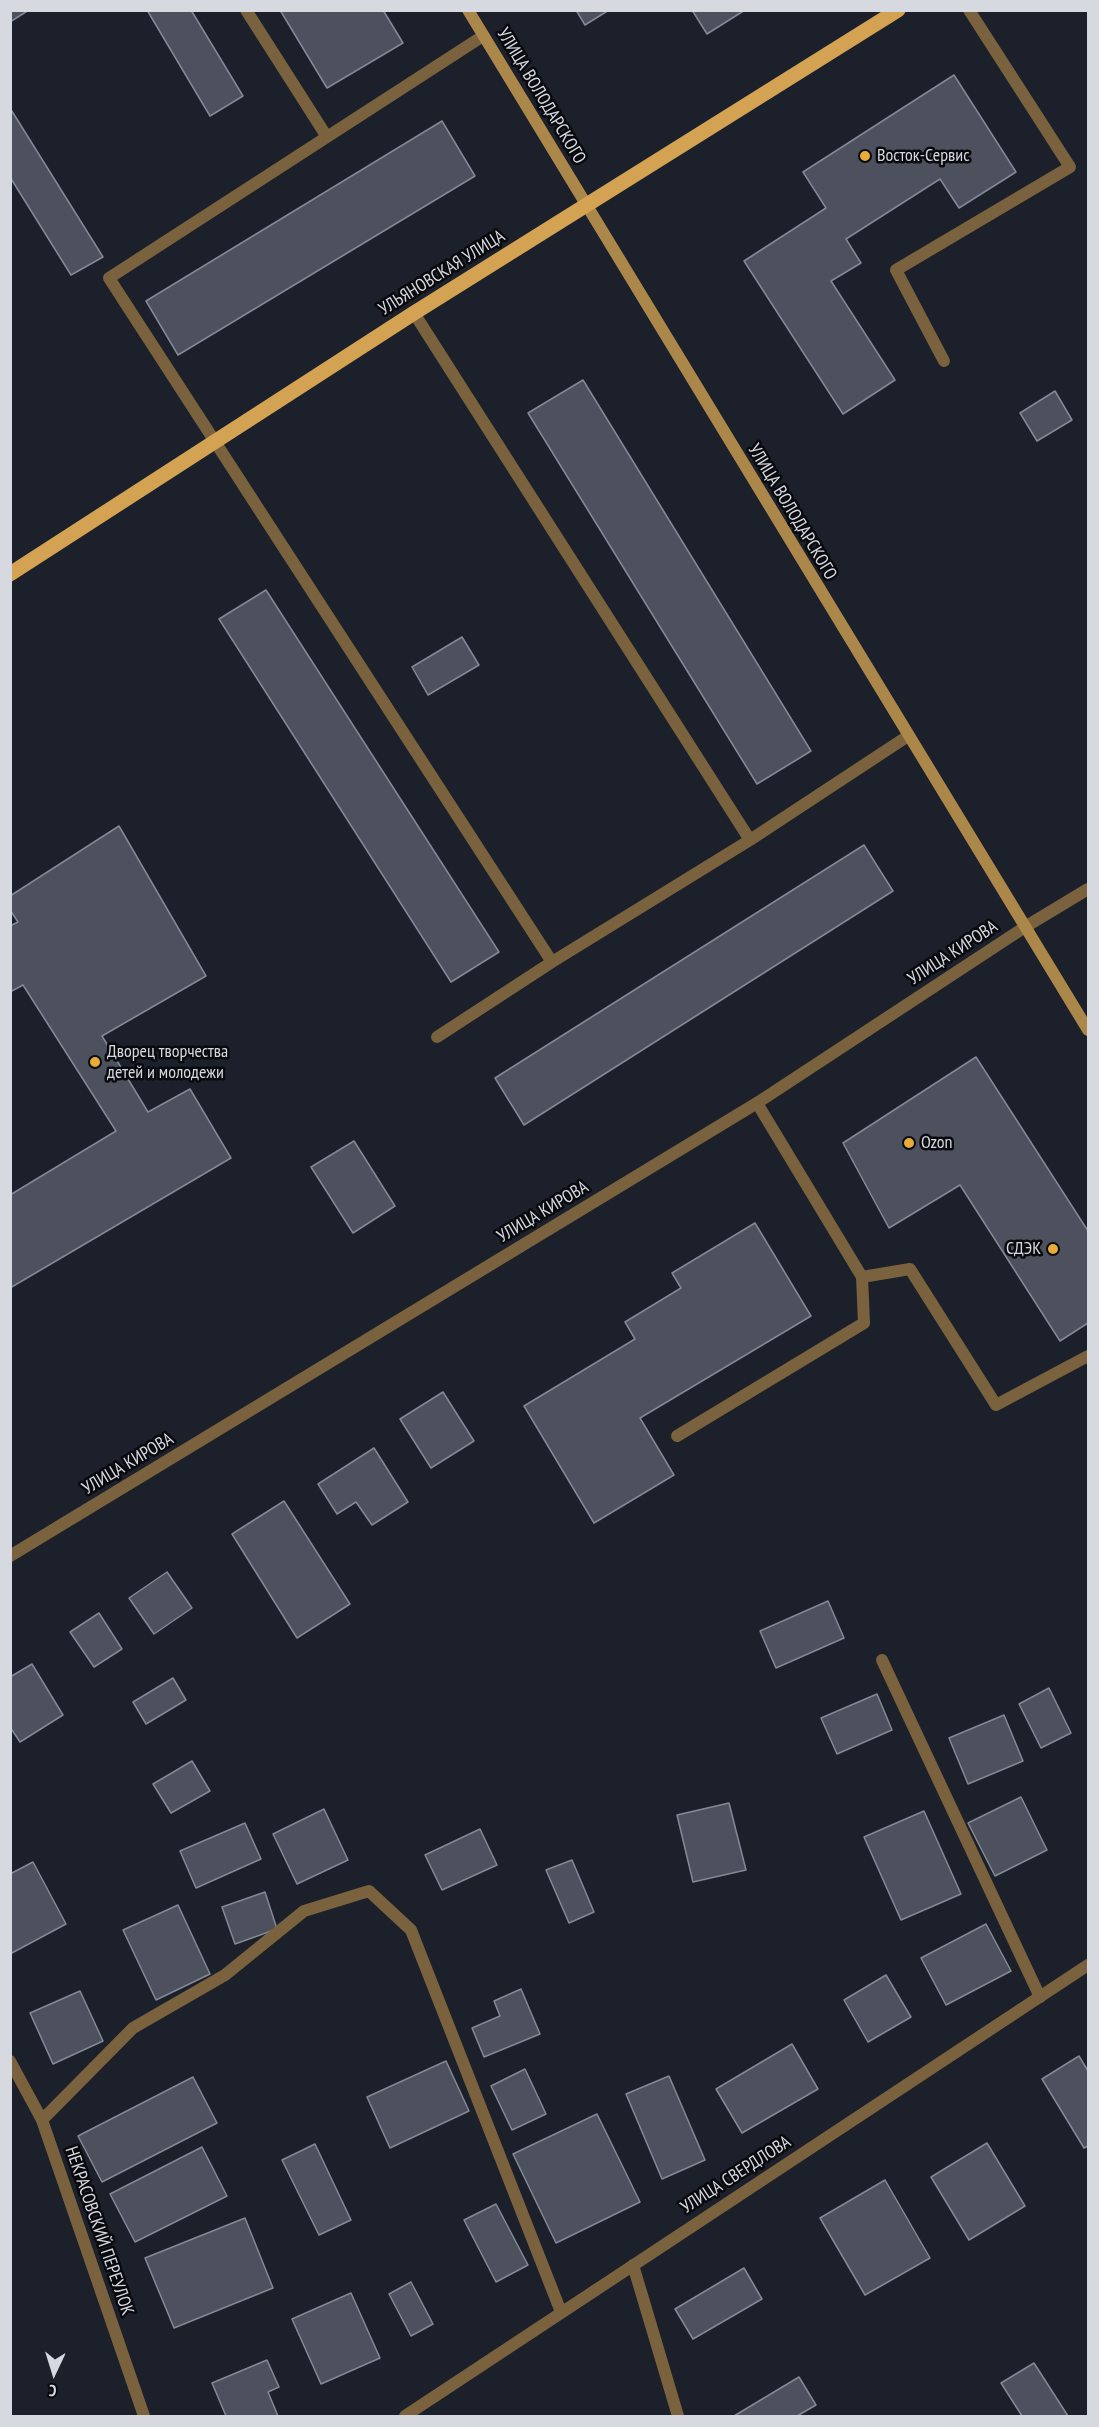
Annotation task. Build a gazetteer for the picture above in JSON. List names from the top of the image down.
{
  "streets": {
    "main road": ["УЛИЦА ВОЛОДАРСКОГО", "УЛЬЯНОВСКАЯ УЛИЦА"],
    "street": ["УЛИЦА КИРОВА", "УЛИЦА СВЕРДЛОВА", "НЕКРАСОВСКИЙ ПЕРЕУЛОК"]
  },
  "crossings": [
    ["УЛИЦА ВОЛОДАРСКОГО", "УЛЬЯНОВСКАЯ УЛИЦА"],
    ["УЛИЦА ВОЛОДАРСКОГО", "УЛИЦА КИРОВА"]
  ],
  "places": [
    "Восток-Сервис",
    "Дворец творчества детей и молодежи",
    "Ozon",
    "СДЭК"
  ],
  "north": "bottom"
}
